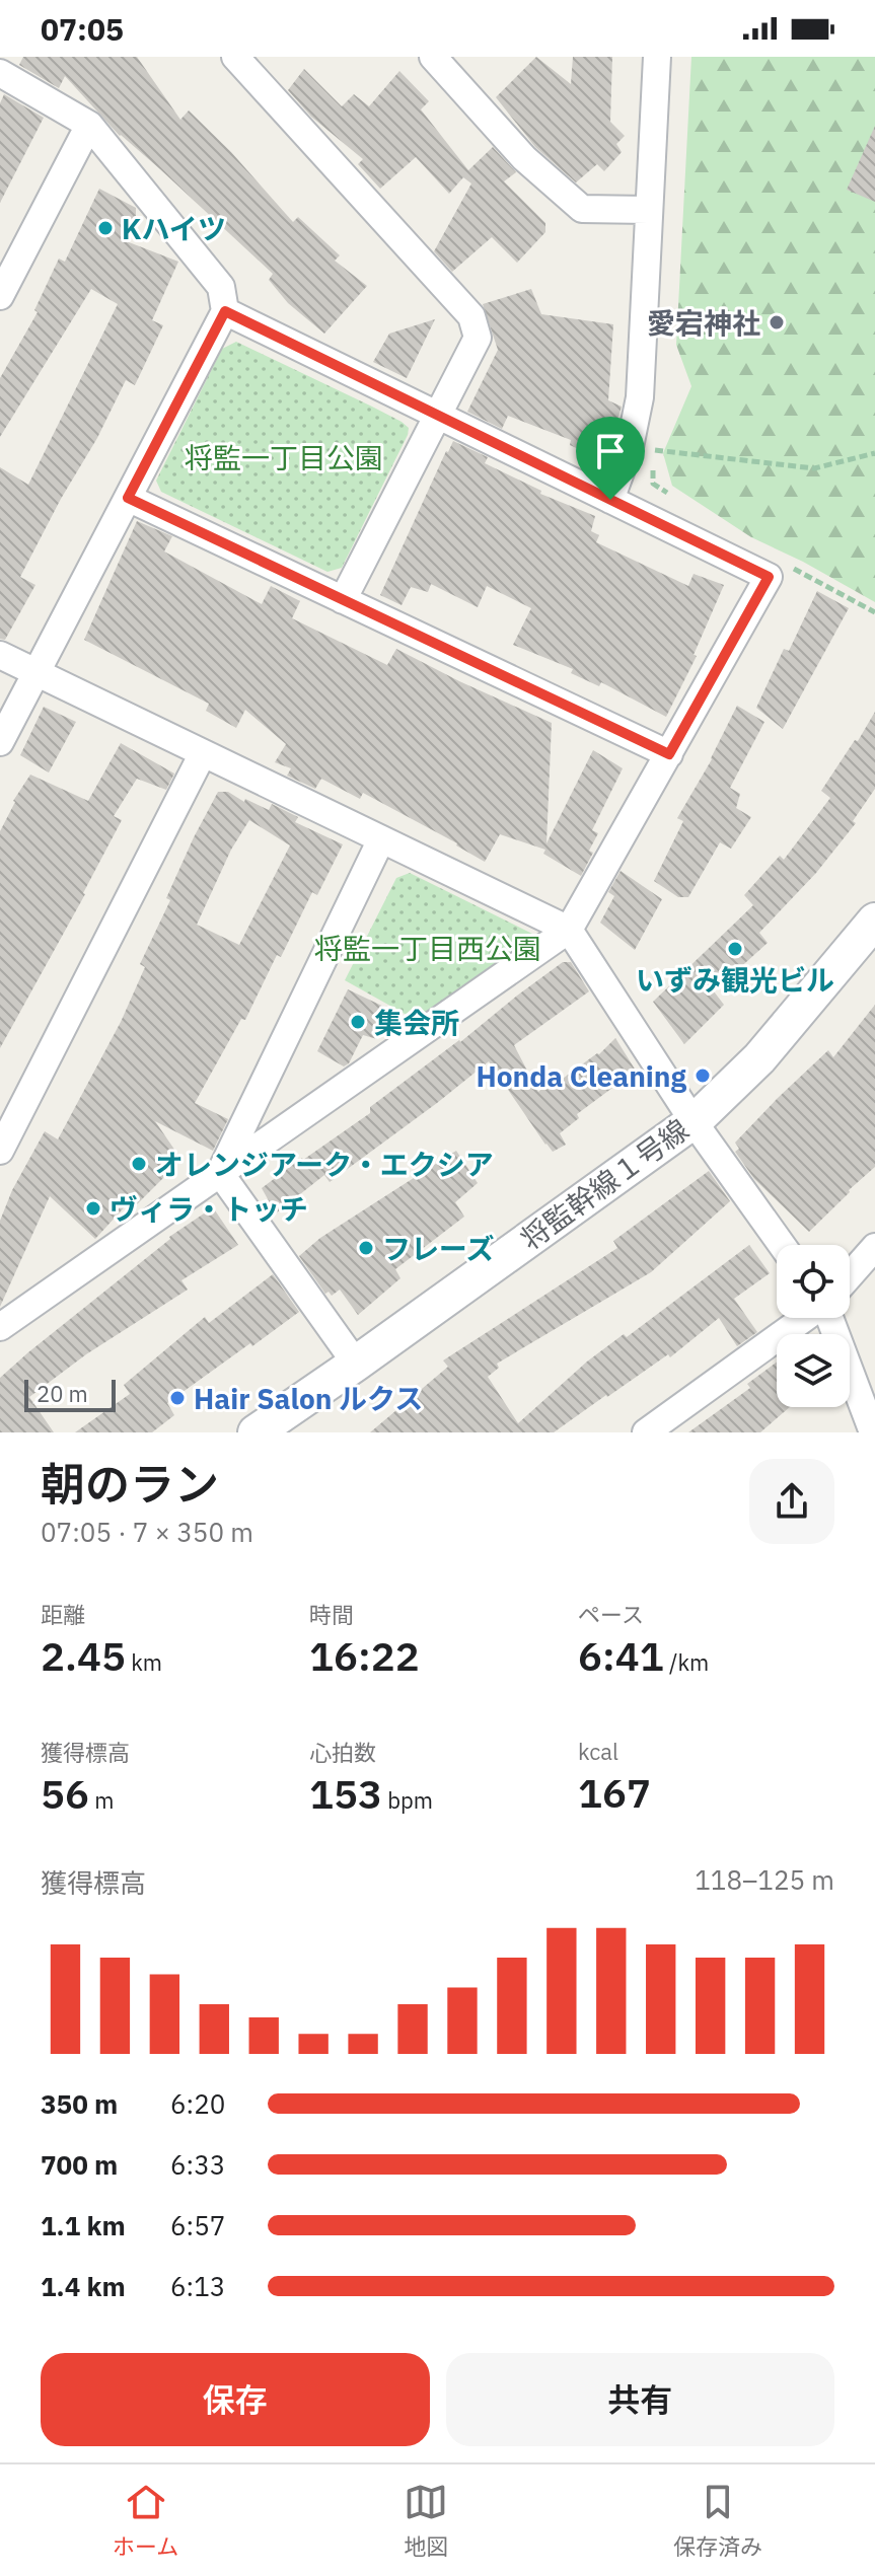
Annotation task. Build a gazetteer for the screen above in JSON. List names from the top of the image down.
{
  "streets": {
    "street": ["将監幹線１号線"]
  },
  "parks": ["将監一丁目公園", "将監一丁目西公園"],
  "places": [
    "Kハイツ",
    "愛宕神社",
    "いずみ観光ビル",
    "集会所",
    "Honda Cleaning",
    "オレンジアーク・エクシア",
    "ヴィラ・トッチ",
    "フレーズ",
    "Hair Salon ルクス"
  ],
  "scale_bar": "20 m",
  "page": {
    "status": "07:05",
    "scale": "20 m",
    "heading": ["朝のラン", "07:05 · 7 × 350 m"],
    "stats": [
      ["距離", "2.45 km"],
      ["時間", "16:22"],
      ["ペース", "6:41 /km"],
      ["獲得標高", "56 m"],
      ["心拍数", "153 bpm"],
      ["kcal", "167"]
    ],
    "chart": ["獲得標高", "118–125 m"],
    "list": [
      {
        "name": "350 m",
        "note": "6:20"
      },
      {
        "name": "700 m",
        "note": "6:33"
      },
      {
        "name": "1.1 km",
        "note": "6:57"
      },
      {
        "name": "1.4 km",
        "note": "6:13"
      }
    ],
    "buttons": ["保存", "共有"],
    "tabs": ["ホーム", "地図", "保存済み"]
  }
}
